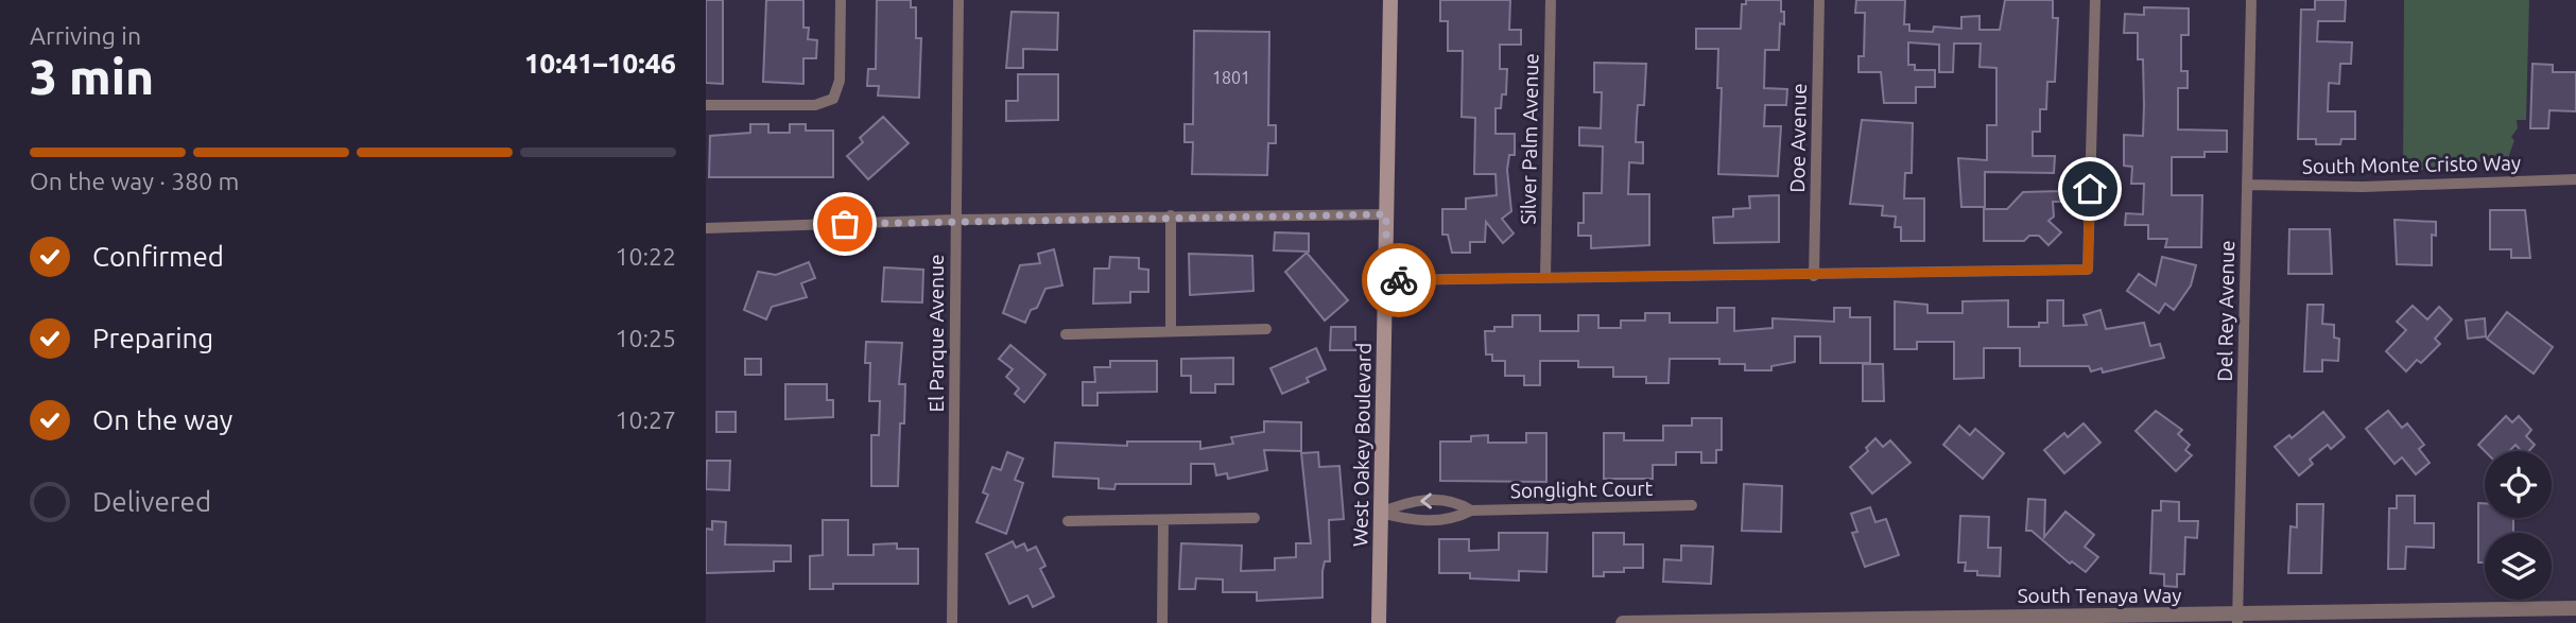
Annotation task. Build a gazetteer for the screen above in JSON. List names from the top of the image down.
{
  "streets": {
    "main road": ["West Oakey Boulevard"],
    "street": [
      "Doe Avenue",
      "Silver Palm Avenue",
      "South Monte Cristo Way",
      "Del Rey Avenue",
      "El Parque Avenue",
      "Songlight Court",
      "South Tenaya Way"
    ]
  },
  "crossings": [
    ["South Monte Cristo Way", "Del Rey Avenue"],
    ["Del Rey Avenue", "South Tenaya Way"],
    ["West Oakey Boulevard", "Songlight Court"]
  ],
  "house_numbers": ["1801"],
  "page": {
    "heading": ["3 min", "Arriving in", "10:41–10:46"],
    "bar": "On the way · 380 m",
    "list": [
      ["Confirmed", "10:22"],
      ["Preparing", "10:25"],
      ["On the way", "10:27"],
      "Delivered"
    ]
  }
}
